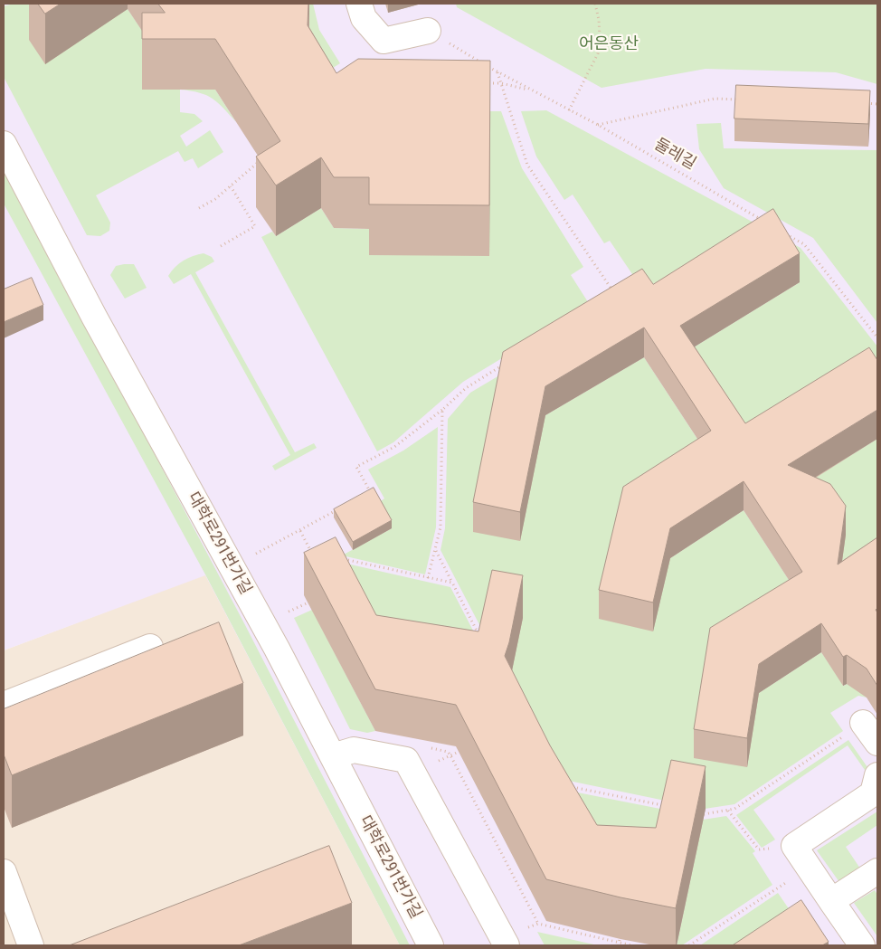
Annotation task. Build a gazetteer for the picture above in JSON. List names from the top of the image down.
{
  "streets": {
    "street": ["대학로291번가길"],
    "path": ["둘레길"]
  },
  "parks": ["어은동산"]
}
